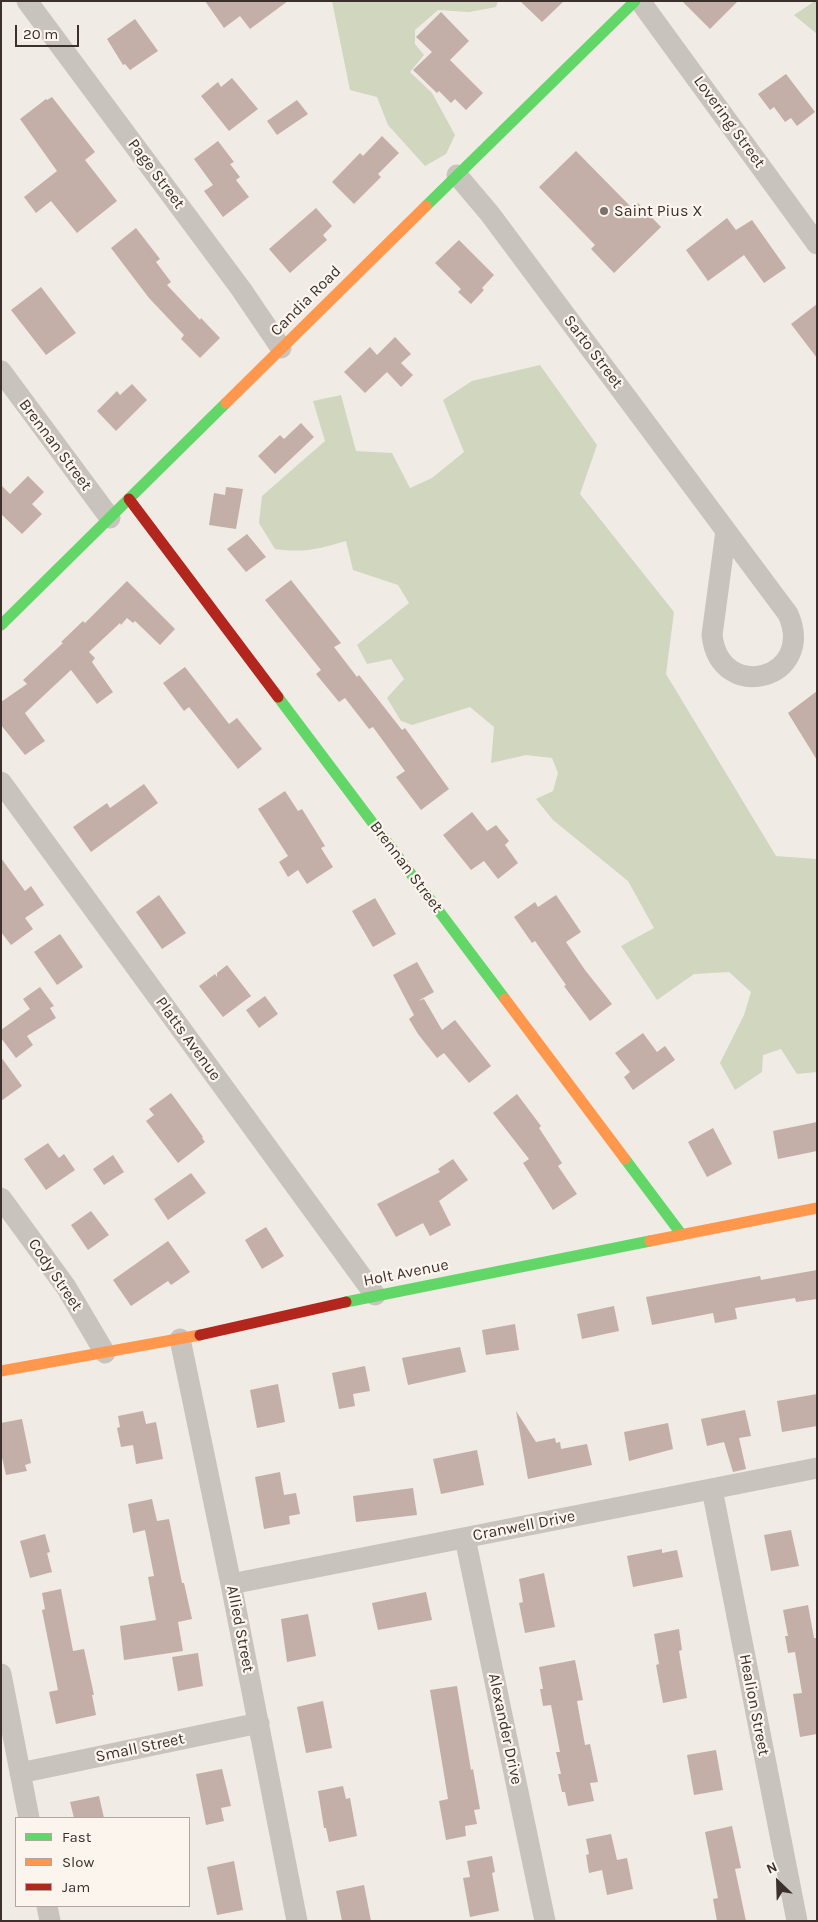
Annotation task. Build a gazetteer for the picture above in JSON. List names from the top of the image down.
{
  "streets": {
    "street": [
      "Lovering Street",
      "Page Street",
      "Candia Road",
      "Sarto Street",
      "Brennan Street",
      "Platts Avenue",
      "Holt Avenue",
      "Cody Street",
      "Cranwell Drive",
      "Allied Street",
      "Healion Street",
      "Alexander Drive",
      "Small Street"
    ]
  },
  "crossings": [
    ["Page Street", "Candia Road"],
    ["Candia Road", "Sarto Street"],
    ["Candia Road", "Brennan Street"],
    ["Brennan Street", "Holt Avenue"],
    ["Platts Avenue", "Holt Avenue"],
    ["Holt Avenue", "Cody Street"],
    ["Holt Avenue", "Allied Street"],
    ["Cranwell Drive", "Allied Street"],
    ["Cranwell Drive", "Healion Street"],
    ["Cranwell Drive", "Alexander Drive"],
    ["Allied Street", "Small Street"]
  ],
  "places": ["Saint Pius X"],
  "legend": ["Fast", "Slow", "Jam"],
  "scale_bar": "20 m",
  "north": "top left"
}
